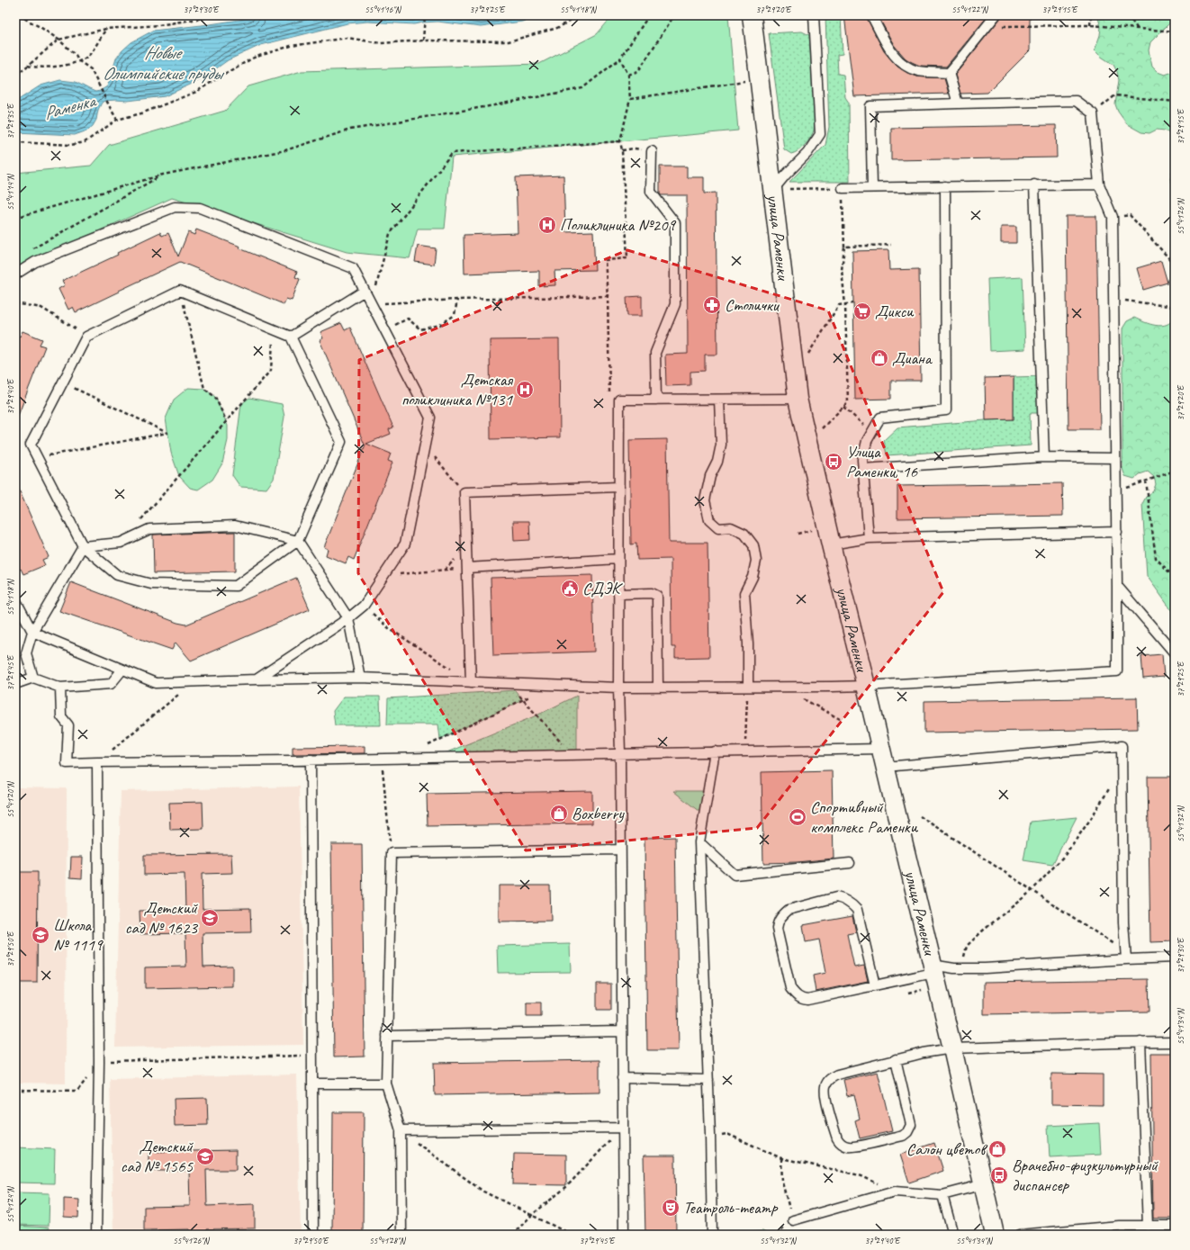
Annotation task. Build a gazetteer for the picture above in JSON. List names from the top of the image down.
{
  "streets": {
    "street": ["улица Раменки"]
  },
  "water": ["Новые Олимпийские пруды", "Раменка"],
  "places": {
    "hospital": ["Поликлиника №209", "Детская поликлиника №131"],
    "pharmacy": ["Столички"],
    "supermarket": ["Дикси"],
    "shop": ["Диана", "Boxberry", "Салон цветов"],
    "bus stop": ["Улица Раменки, 16", "Врачебно-физкультурный диспансер"],
    "public building": ["СДЭК"],
    "sports": ["Спортивный комплекс Раменки"],
    "school or university": ["Детский сад № 1623", "Школа № 1119", "Детский сад № 1565"],
    "theatre": ["Театроль-театр"]
  },
  "coordinates": [
    "37°29'30\"E",
    "55°41'16\"N",
    "37°29'25\"E",
    "55°41'18\"N",
    "37°29'20\"E",
    "55°41'22\"N",
    "37°29'15\"E",
    "37°29'35\"E",
    "55°41'14\"N",
    "55°41'26\"N",
    "37°29'40\"E",
    "37°29'45\"E",
    "55°41'20\"N",
    "55°41'32\"N",
    "37°29'50\"E",
    "55°41'34\"N",
    "55°41'24\"N",
    "55°41'28\"N"
  ]
}
